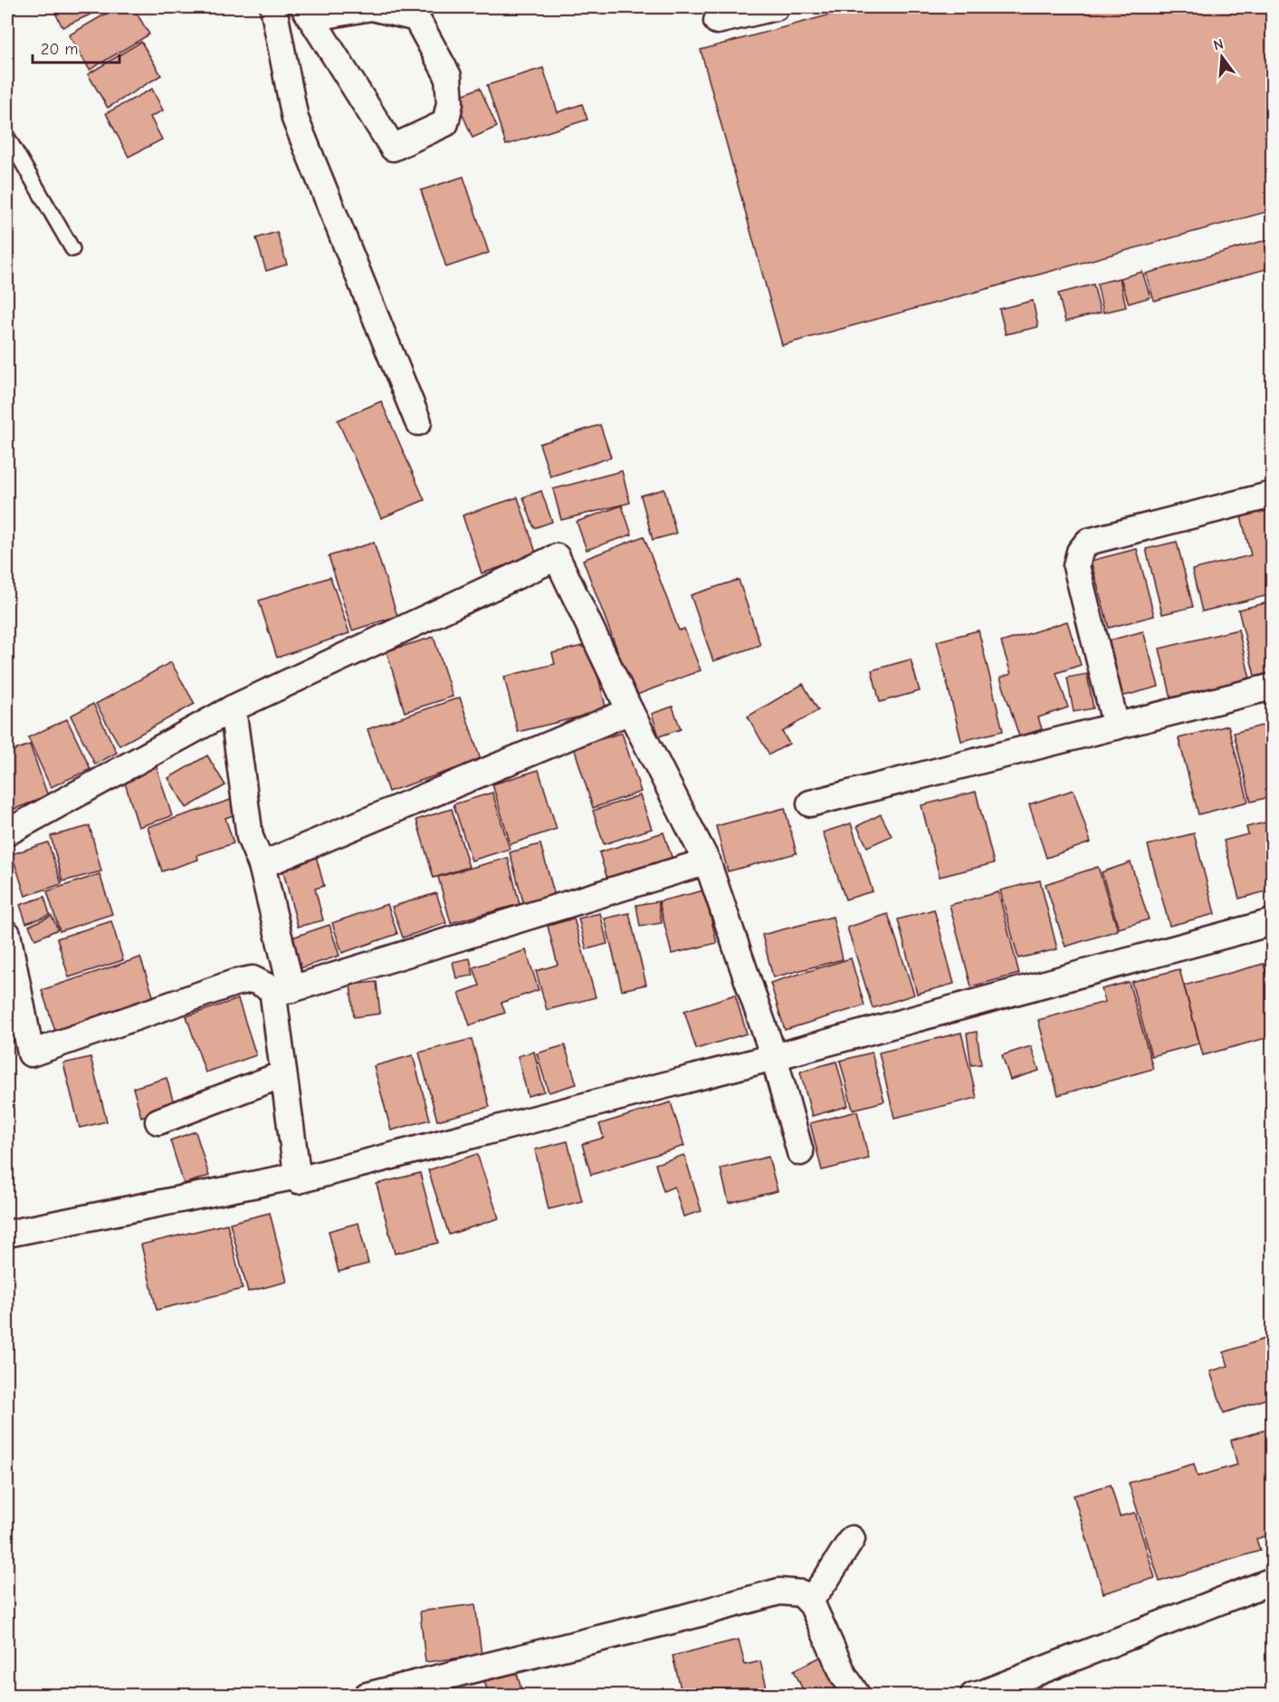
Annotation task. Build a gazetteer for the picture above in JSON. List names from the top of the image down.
{
  "scale_bar": "20 m",
  "north": "top"
}
